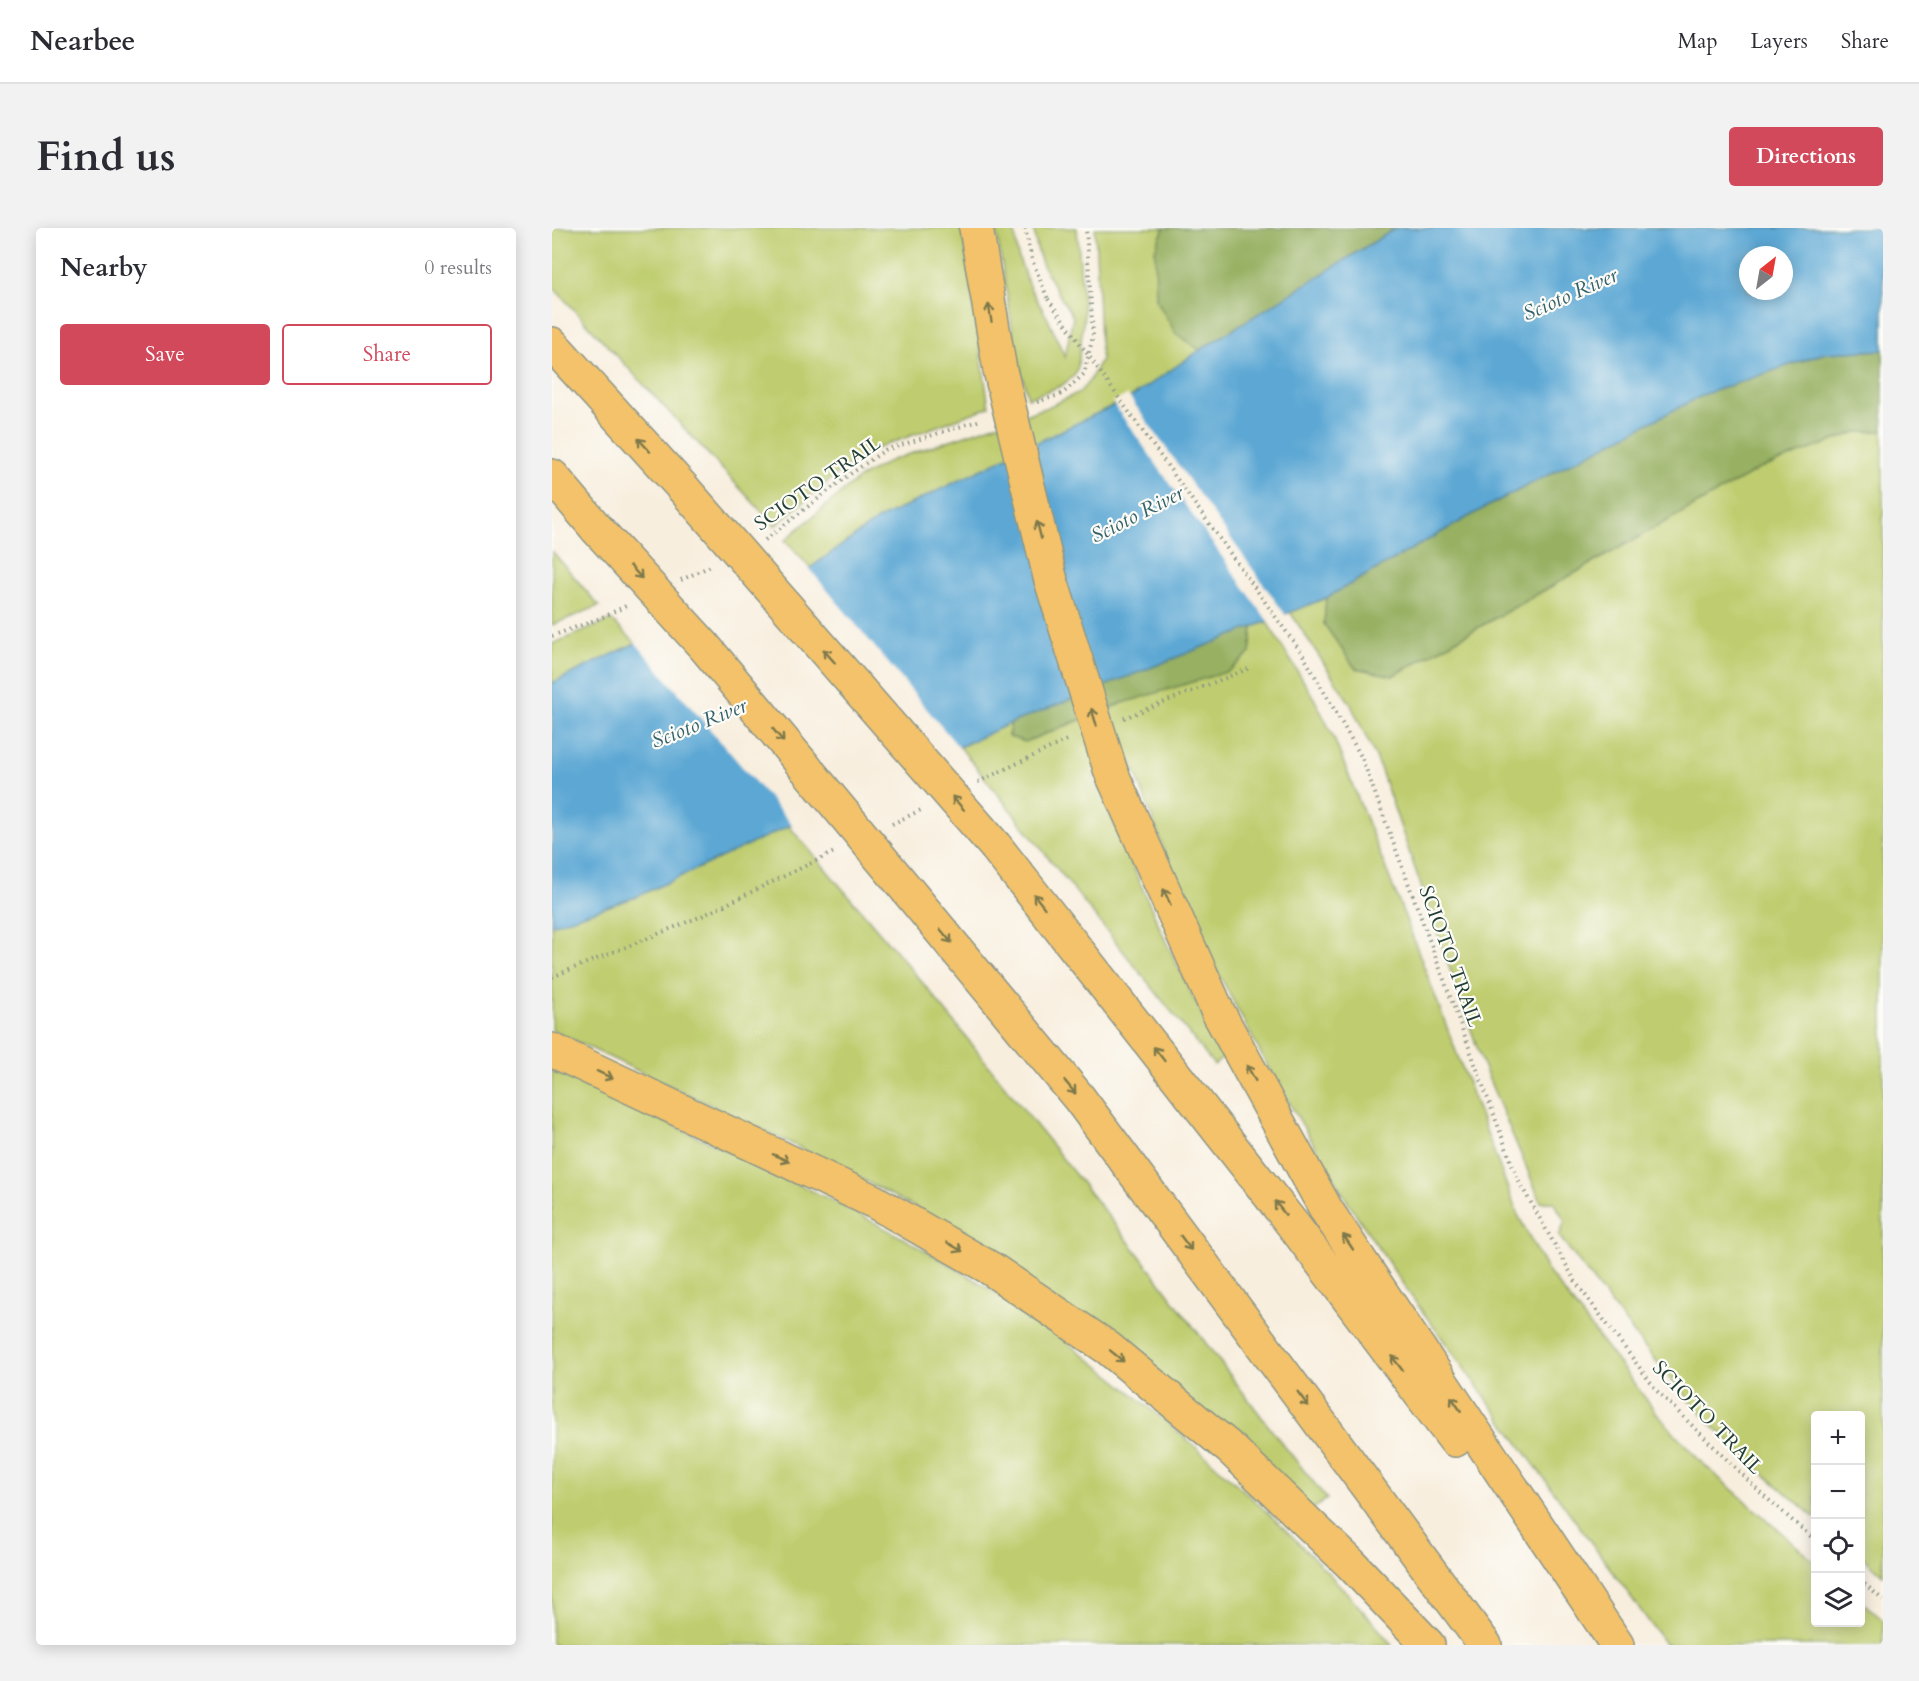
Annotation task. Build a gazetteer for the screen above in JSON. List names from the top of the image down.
{
  "streets": {
    "path": ["SCIOTO TRAIL"]
  },
  "water": ["Scioto River"],
  "north": "top right",
  "page": {
    "header": "Nearbee",
    "nav": ["Map", "Layers", "Share"],
    "buttons": [
      "Directions",
      ["Save", "Share"]
    ],
    "title": "Find us",
    "heading": ["Nearby", "0 results"],
    "map_buttons": ["+", "−"]
  }
}
